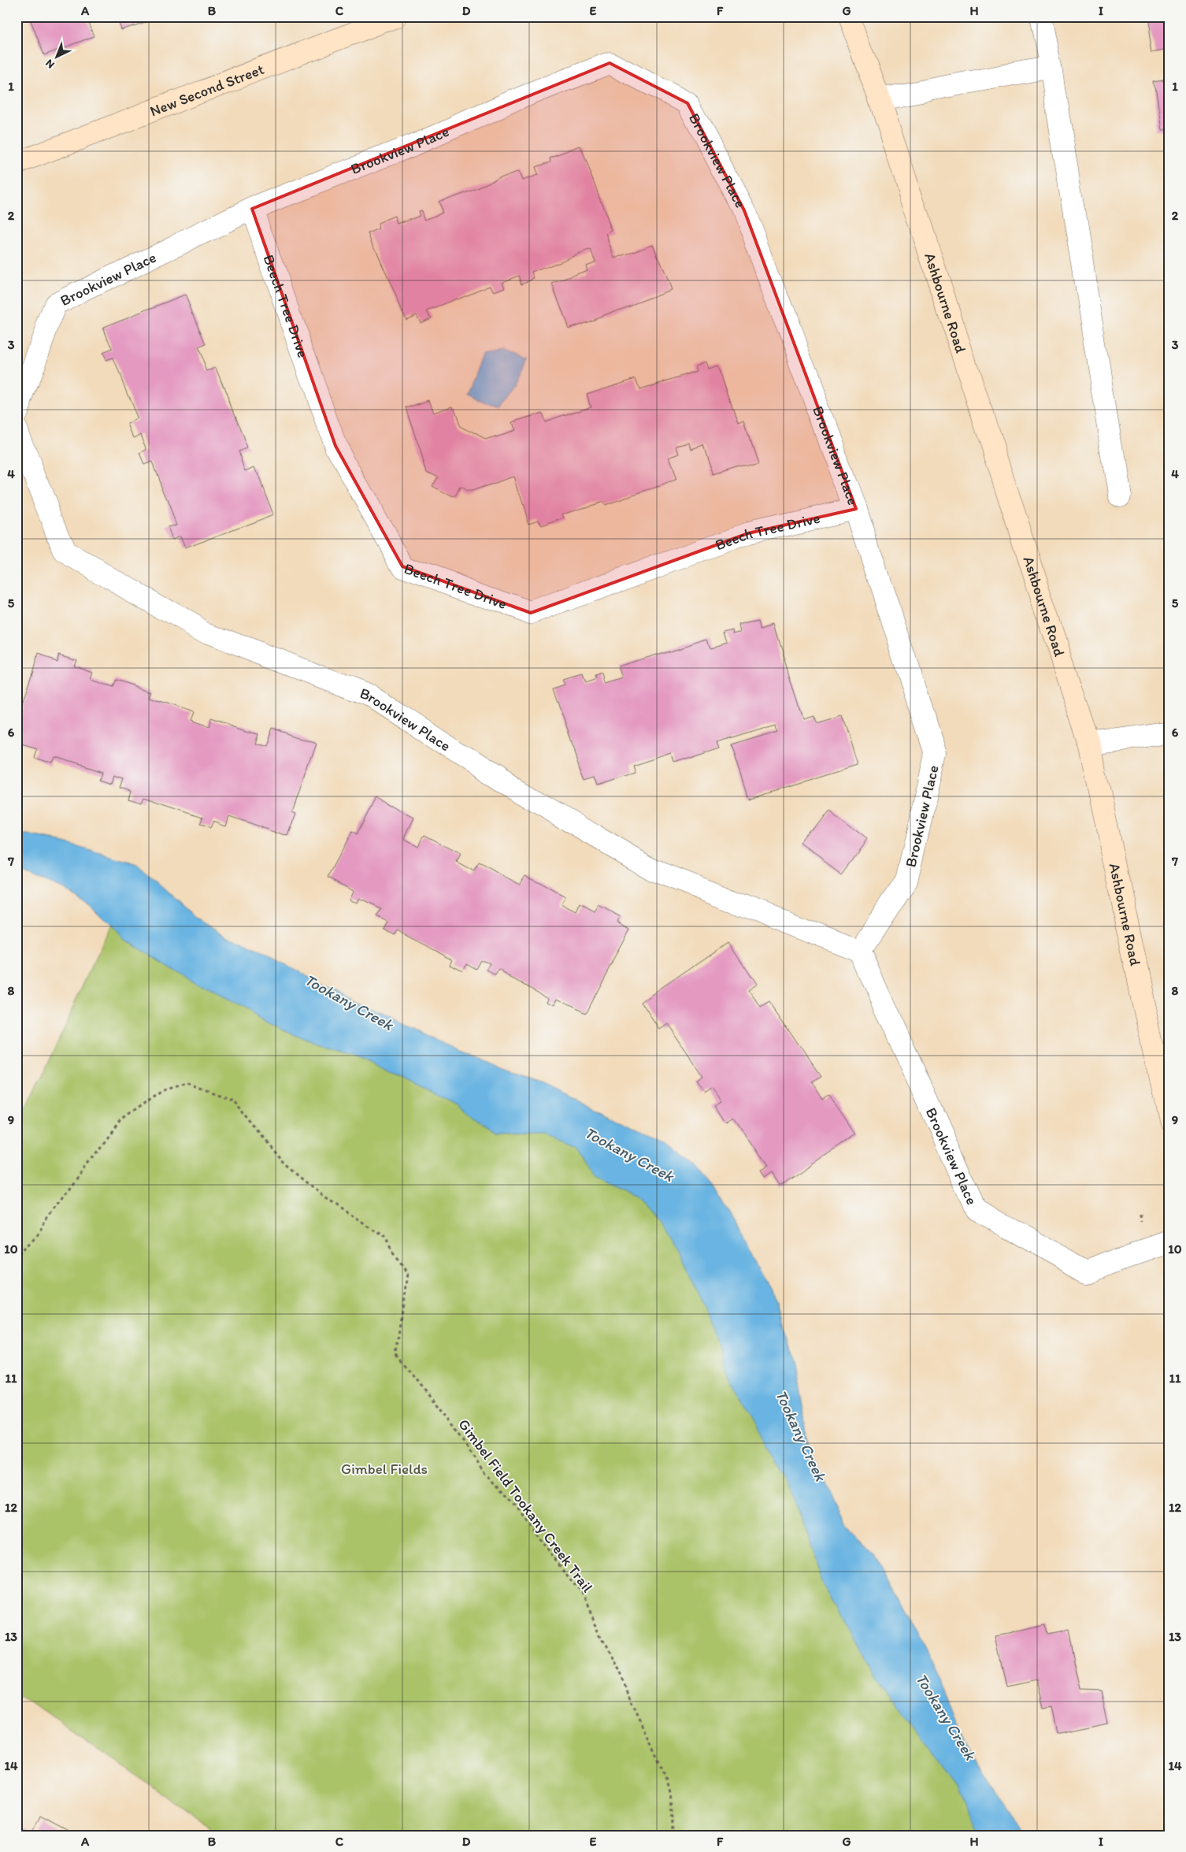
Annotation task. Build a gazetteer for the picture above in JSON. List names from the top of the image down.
{
  "streets": {
    "street": [
      "New Second Street",
      "Brookview Place",
      "Ashbourne Road",
      "Beech Tree Drive"
    ],
    "path": ["Gimbel Field Tookany Creek Trail"]
  },
  "crossings": [
    ["Brookview Place", "Beech Tree Drive"]
  ],
  "water": ["Tookany Creek"],
  "parks": ["Gimbel Fields"],
  "north": "bottom left",
  "grid": {
    "columns": [
      "A",
      "B",
      "C",
      "D",
      "E",
      "F",
      "G",
      "H",
      "I"
    ],
    "rows": [
      "1",
      "2",
      "3",
      "4",
      "5",
      "6",
      "7",
      "8",
      "9",
      "10",
      "11",
      "12",
      "13",
      "14"
    ]
  }
}
